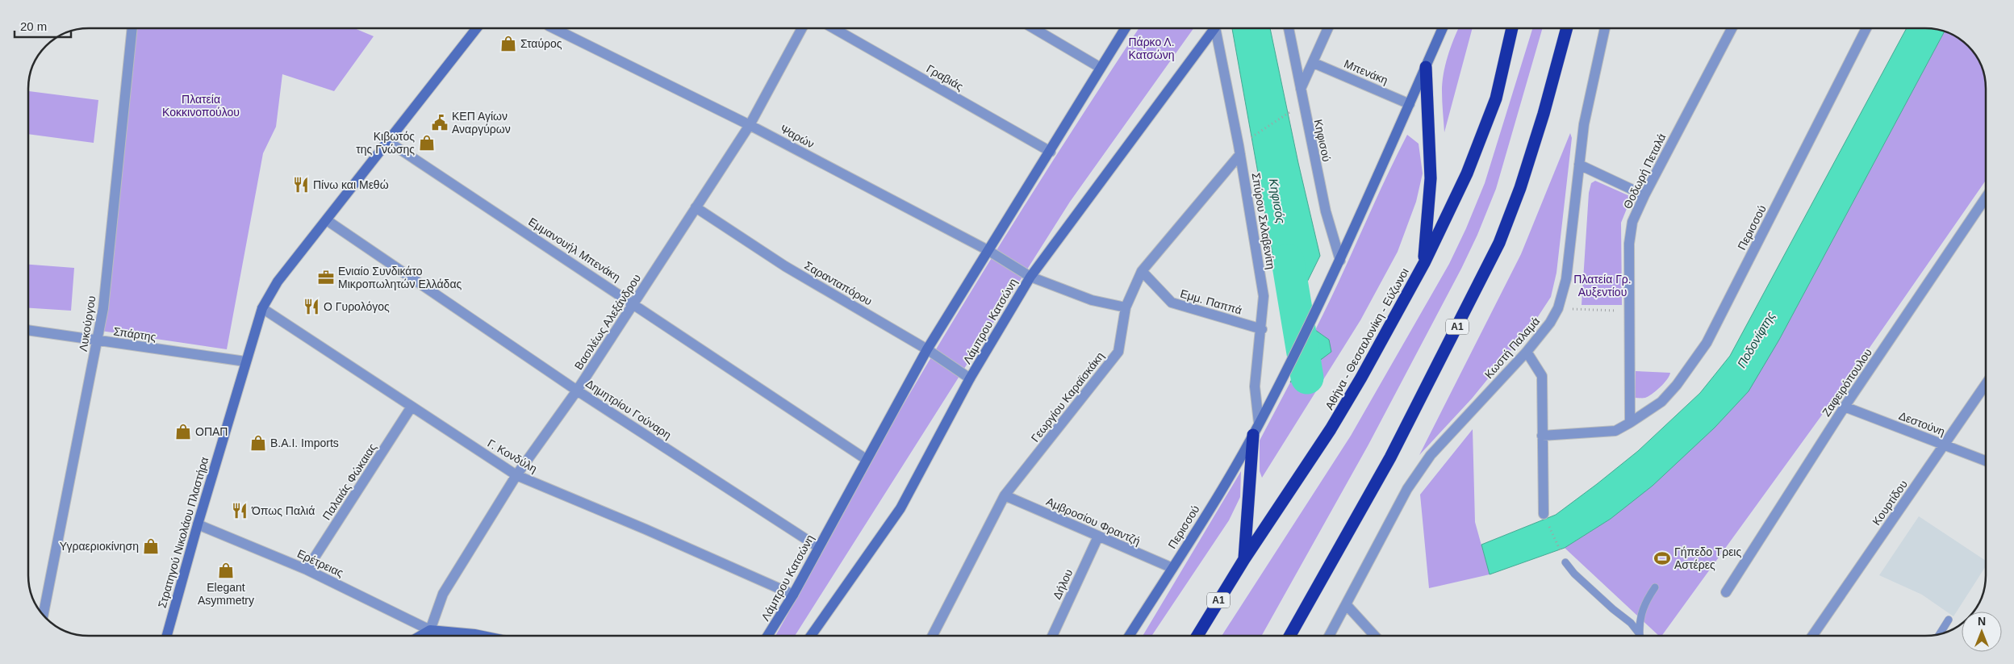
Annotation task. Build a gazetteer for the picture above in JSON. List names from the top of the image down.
{
  "streets": {
    "highway": ["Α1", "Αθήνα - Θεσσαλονίκη - Εύζωνοι"],
    "street": [
      "Μπενάκη",
      "Γραβιάς",
      "Ψαρών",
      "Κηφισού",
      "Θοδωρή Πεταλά",
      "Σπύρου Σκλαβενίτη",
      "Περισσού",
      "Εμμανουήλ Μπενάκη",
      "Σαρανταπόρου",
      "Εμμ. Παππά",
      "Λάμπρου Κατσώνη",
      "Βασιλέως Αλεξάνδρου",
      "Λυκούργου",
      "Σπάρτης",
      "Κωστή Παλαμά",
      "Ζαφειρόπουλου",
      "Γεωργίου Καραϊσκάκη",
      "Δημητρίου Γούναρη",
      "Δεστούνη",
      "Γ. Κονδύλη",
      "Παλαιάς Φώκαιας",
      "Κουρτίδου",
      "Αμβροσίου Φραντζή",
      "Στρατηγού Νικολάου Πλαστήρα",
      "Ερέτρειας",
      "Δήλου"
    ]
  },
  "crossings": [
    ["Γραβιάς", "Λάμπρου Κατσώνη"],
    ["Ψαρών", "Λάμπρου Κατσώνη"],
    ["Ψαρών", "Βασιλέως Αλεξάνδρου"],
    ["Θοδωρή Πεταλά", "Περισσού"],
    ["Σπύρου Σκλαβενίτη", "Περισσού"],
    ["Σπύρου Σκλαβενίτη", "Εμμ. Παππά"],
    ["Σπύρου Σκλαβενίτη", "Γεωργίου Καραϊσκάκη"],
    ["Περισσού", "Αμβροσίου Φραντζή"],
    ["Εμμανουήλ Μπενάκη", "Λάμπρου Κατσώνη"],
    ["Εμμανουήλ Μπενάκη", "Βασιλέως Αλεξάνδρου"],
    ["Εμμανουήλ Μπενάκη", "Στρατηγού Νικολάου Πλαστήρα"],
    ["Σαρανταπόρου", "Λάμπρου Κατσώνη"],
    ["Σαρανταπόρου", "Βασιλέως Αλεξάνδρου"],
    ["Εμμ. Παππά", "Γεωργίου Καραϊσκάκη"],
    ["Λάμπρου Κατσώνη", "Δημητρίου Γούναρη"],
    ["Λάμπρου Κατσώνη", "Γ. Κονδύλη"],
    ["Βασιλέως Αλεξάνδρου", "Δημητρίου Γούναρη"],
    ["Βασιλέως Αλεξάνδρου", "Γ. Κονδύλη"],
    ["Βασιλέως Αλεξάνδρου", "Ερέτρειας"],
    ["Λυκούργου", "Σπάρτης"],
    ["Σπάρτης", "Στρατηγού Νικολάου Πλαστήρα"],
    ["Ζαφειρόπουλου", "Δεστούνη"],
    ["Γεωργίου Καραϊσκάκη", "Αμβροσίου Φραντζή"],
    ["Δημητρίου Γούναρη", "Στρατηγού Νικολάου Πλαστήρα"],
    ["Δεστούνη", "Κουρτίδου"],
    ["Γ. Κονδύλη", "Παλαιάς Φώκαιας"],
    ["Γ. Κονδύλη", "Στρατηγού Νικολάου Πλαστήρα"],
    ["Παλαιάς Φώκαιας", "Ερέτρειας"],
    ["Αμβροσίου Φραντζή", "Δήλου"],
    ["Στρατηγού Νικολάου Πλαστήρα", "Ερέτρειας"]
  ],
  "water": ["Κηφισός", "Ποδονίφτης"],
  "parks": ["Πάρκο Λ. Κατσώνη", "Πλατεία Κοκκινοπούλου", "Πλατεία Γρ. Αυξεντίου"],
  "places": {
    "shop": [
      "Σταύρος",
      "Κιβωτός της Γνώσης",
      "ΟΠΑΠ",
      "B.A.I. Imports",
      "Υγραεριοκίνηση",
      "Elegant Asymmetry"
    ],
    "public building": ["ΚΕΠ Αγίων Αναργύρων"],
    "restaurant": ["Πίνω και Μεθώ", "Ο Γυρολόγος", "Όπως Παλιά"],
    "office": ["Ενιαίο Συνδικάτο Μικροπωλητών Ελλάδας"],
    "sports": ["Γήπεδο Τρεις Αστέρες"]
  },
  "scale_bar": "20 m",
  "north": "top"
}
